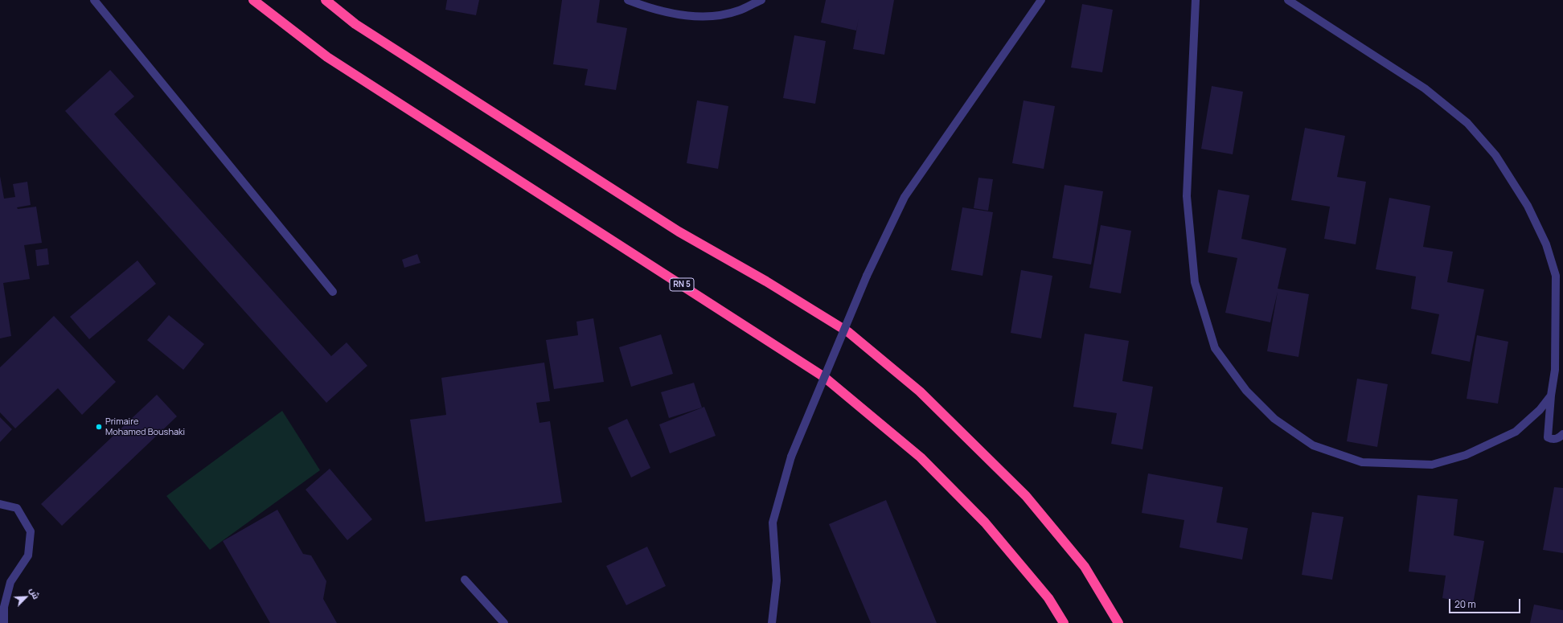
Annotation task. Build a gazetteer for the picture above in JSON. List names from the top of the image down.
{
  "streets": {
    "highway": ["RN 5"]
  },
  "places": ["Primaire Mohamed Boushaki"],
  "scale_bar": "20 m",
  "north": "top right"
}
